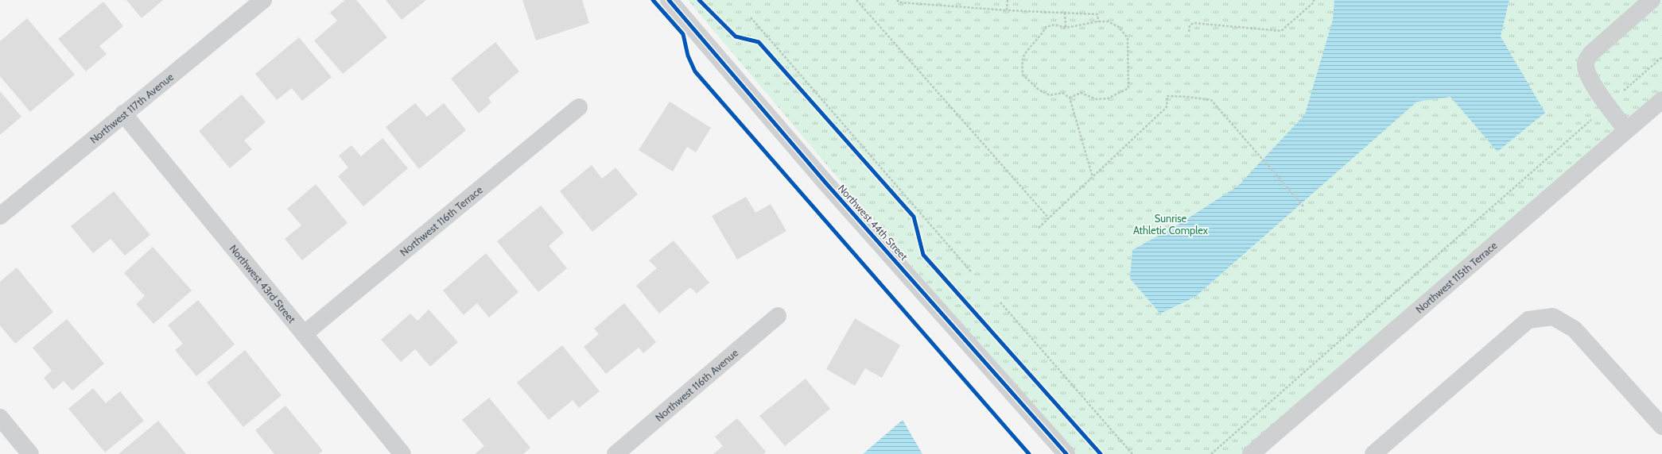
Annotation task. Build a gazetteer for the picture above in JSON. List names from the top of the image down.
{
  "streets": {
    "street": [
      "Northwest 117th Avenue",
      "Northwest 116th Terrace",
      "Northwest 44th Street",
      "Northwest 115th Terrace",
      "Northwest 43rd Street",
      "Northwest 116th Avenue"
    ]
  },
  "crossings": [
    ["Northwest 117th Avenue", "Northwest 43rd Street"],
    ["Northwest 116th Terrace", "Northwest 43rd Street"]
  ],
  "parks": ["Sunrise Athletic Complex"]
}
